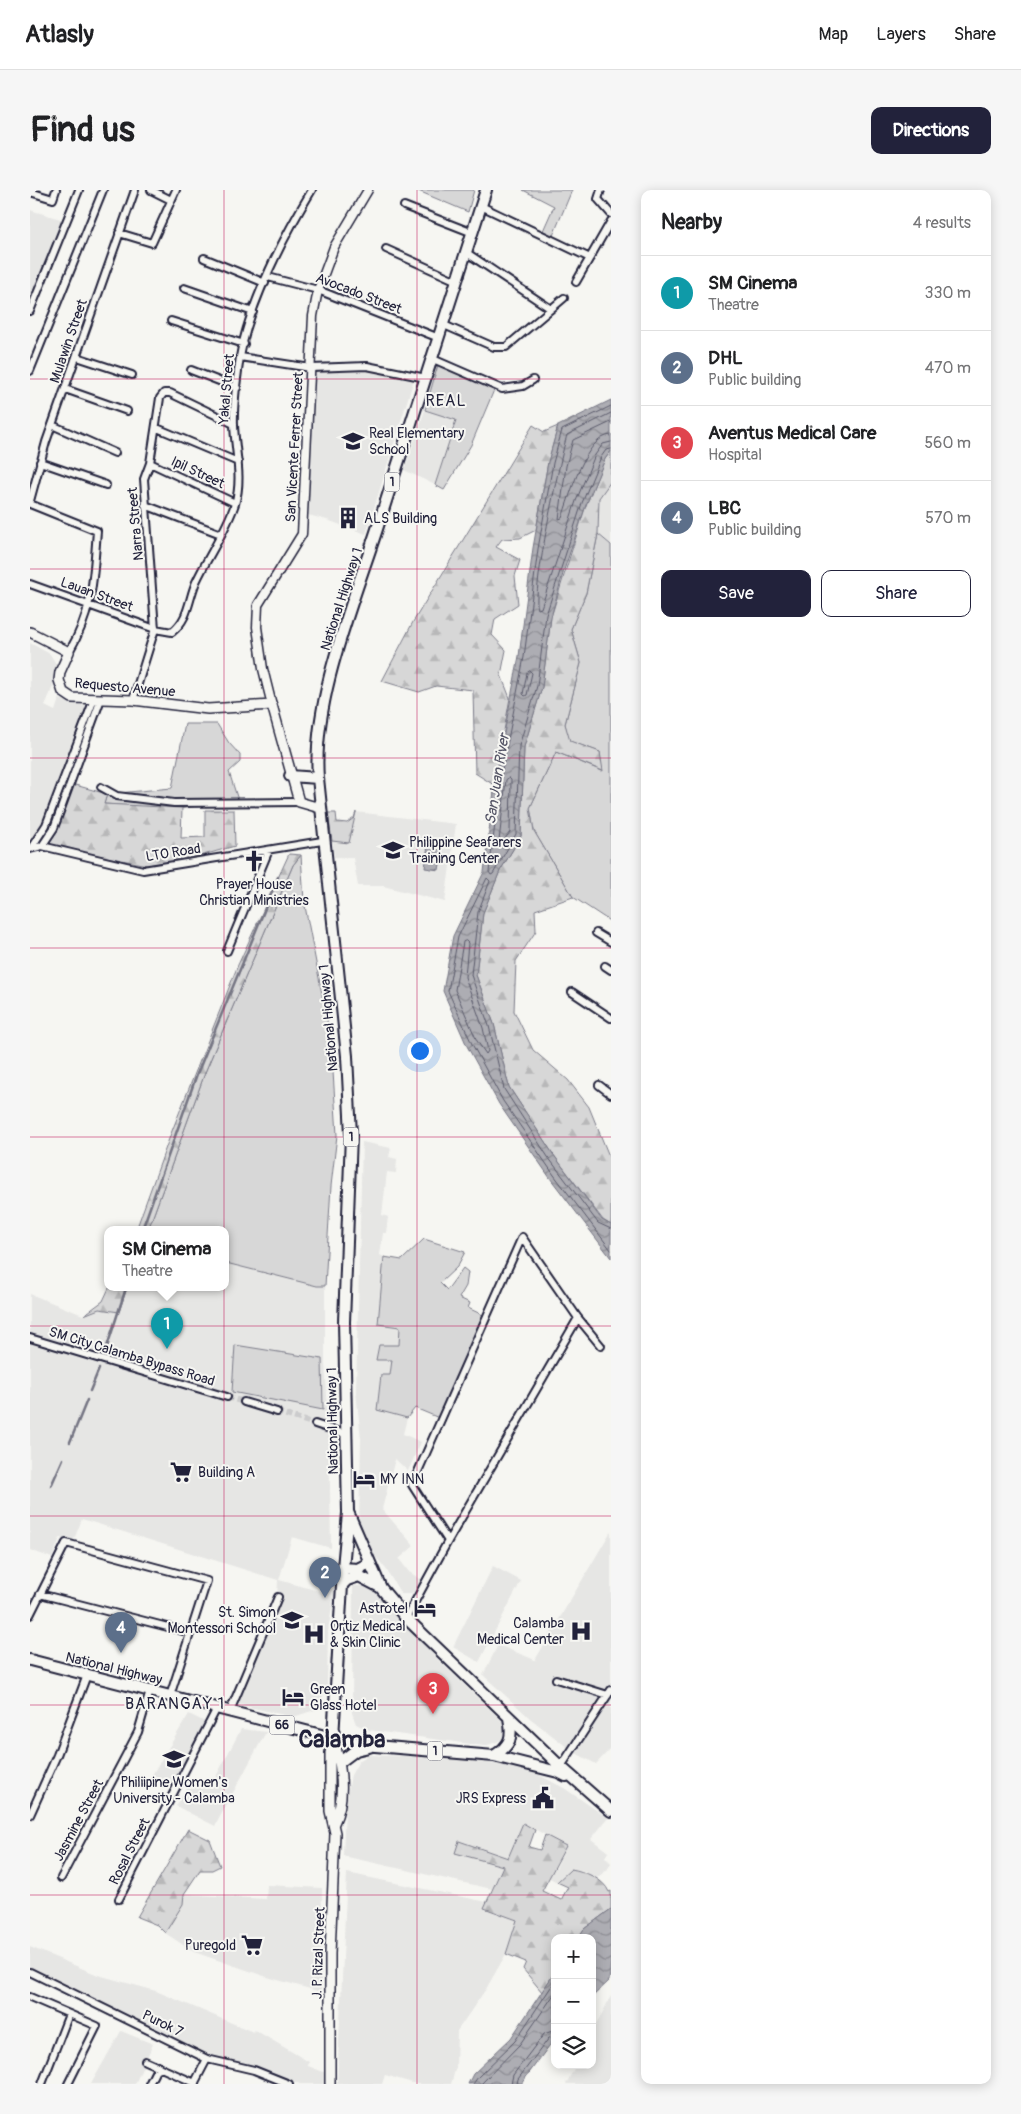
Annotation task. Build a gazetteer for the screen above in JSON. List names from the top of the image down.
{
  "streets": {
    "main road": [
      "1",
      "National Highway 1",
      "Requesto Avenue",
      "National Highway",
      "66",
      "J. P. Rizal Street"
    ],
    "street": [
      "Avocado Street",
      "Mulawin Street",
      "Yakal Street",
      "San Vicente Ferrer Street",
      "Ipil Street",
      "Narra Street",
      "Lauan Street",
      "LTO Road",
      "SM City Calamba Bypass Road",
      "Jasmine Street",
      "Rosal Street",
      "Purok 7"
    ]
  },
  "crossings": [
    ["Avocado Street", "Yakal Street"],
    ["Avocado Street", "San Vicente Ferrer Street"],
    ["Avocado Street", "National Highway 1"],
    ["Yakal Street", "Ipil Street"],
    ["Yakal Street", "Narra Street"],
    ["Yakal Street", "Lauan Street"],
    ["San Vicente Ferrer Street", "Requesto Avenue"],
    ["Ipil Street", "Narra Street"],
    ["1", "National Highway 1"],
    ["Narra Street", "Lauan Street"],
    ["Narra Street", "Requesto Avenue"],
    ["National Highway 1", "LTO Road"],
    ["National Highway 1", "National Highway"],
    ["National Highway 1", "J. P. Rizal Street"],
    ["National Highway", "Jasmine Street"],
    ["National Highway", "Rosal Street"],
    ["National Highway", "J. P. Rizal Street"]
  ],
  "districts": ["REAL", "BARANGAY 1", "Calamba"],
  "water": ["San Juan River"],
  "places": {
    "school or university": [
      "Real Elementary School",
      "Philippine Seafarers Training Center",
      "St. Simon Montessori School",
      "Philiipine Women's University - Calamba"
    ],
    "building": ["ALS Building"],
    "church": ["Prayer House Christian Ministries"],
    "supermarket": ["Building A", "Puregold"],
    "hotel": ["MY INN", "Astrotel", "Green Glass Hotel"],
    "hospital": ["Calamba Medical Center", "Ortiz Medical & Skin Clinic"],
    "public building": ["JRS Express"]
  },
  "page": {
    "header": "Atlasly",
    "nav": ["Map", "Layers", "Share"],
    "buttons": [
      "Directions",
      ["Save", "Share"]
    ],
    "title": "Find us",
    "heading": ["Nearby", "4 results"],
    "list": [
      {
        "mark": "1",
        "name": "SM Cinema",
        "note": "Theatre",
        "value": "330 m"
      },
      {
        "mark": "2",
        "name": "DHL",
        "note": "Public building",
        "value": "470 m"
      },
      {
        "mark": "3",
        "name": "Aventus Medical Care",
        "note": "Hospital",
        "value": "560 m"
      },
      {
        "mark": "4",
        "name": "LBC",
        "note": "Public building",
        "value": "570 m"
      }
    ],
    "popup": ["SM Cinema", "Theatre"],
    "pins": [
      "1",
      "2",
      "4",
      "3"
    ],
    "map_buttons": ["+", "−"]
  }
}
